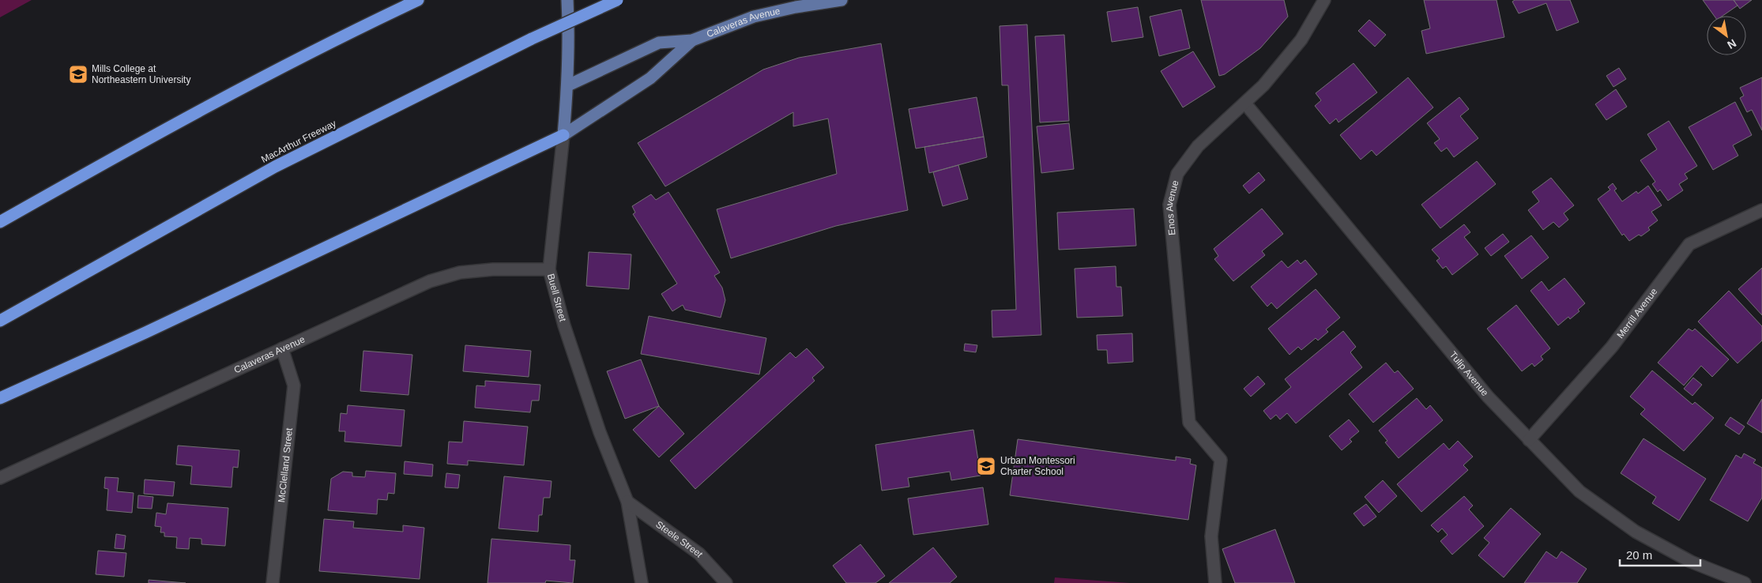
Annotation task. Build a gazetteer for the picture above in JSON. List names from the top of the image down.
{
  "streets": {
    "highway": ["MacArthur Freeway"],
    "main road": ["Calaveras Avenue", "Buell Street"],
    "street": [
      "Enos Avenue",
      "Merrill Avenue",
      "Tulip Avenue",
      "McClelland Street",
      "Steele Street"
    ]
  },
  "crossings": [
    ["Calaveras Avenue", "Buell Street"],
    ["Calaveras Avenue", "McClelland Street"],
    ["Enos Avenue", "Tulip Avenue"],
    ["Buell Street", "Steele Street"],
    ["Merrill Avenue", "Tulip Avenue"]
  ],
  "places": {
    "school or university": ["Mills College at Northeastern University", "Urban Montessori Charter School"]
  },
  "scale_bar": "20 m",
  "north": "bottom right"
}
